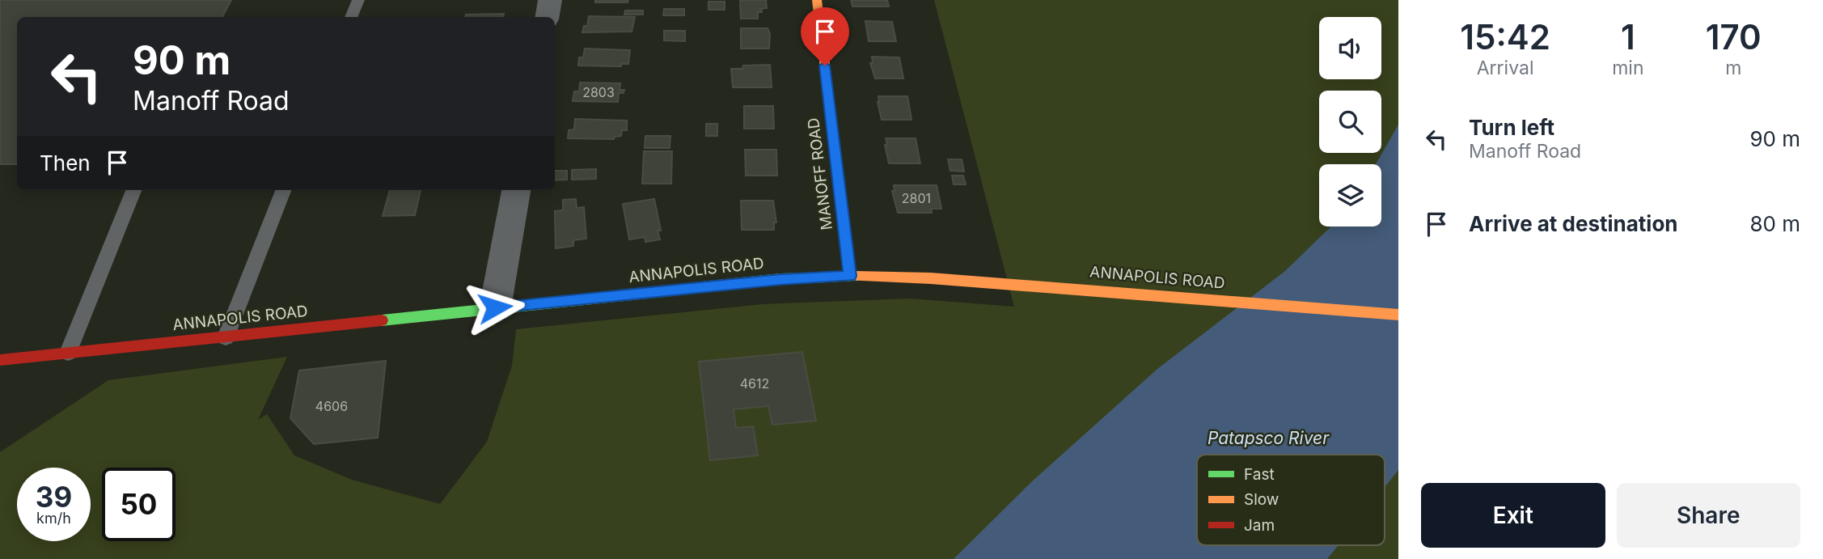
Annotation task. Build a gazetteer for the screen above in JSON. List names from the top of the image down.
{
  "streets": {
    "main road": ["MANOFF ROAD", "ANNAPOLIS ROAD"]
  },
  "crossings": [
    ["MANOFF ROAD", "ANNAPOLIS ROAD"]
  ],
  "water": ["Patapsco River"],
  "house_numbers": [
    "2803",
    "2801",
    "4612",
    "4606"
  ],
  "legend": ["Fast", "Slow", "Jam"],
  "page": {
    "eta": [
      "15:42",
      "Arrival",
      "1",
      "min",
      "170",
      "m"
    ],
    "turn": ["90 m", "Manoff Road"],
    "list": [
      {
        "name": "Turn left",
        "note": "Manoff Road",
        "value": "90 m"
      },
      {
        "name": "Arrive at destination",
        "value": "80 m"
      }
    ],
    "then": "Then",
    "speed": "39 km/h",
    "limit": "50",
    "buttons": ["Exit", "Share"]
  }
}
